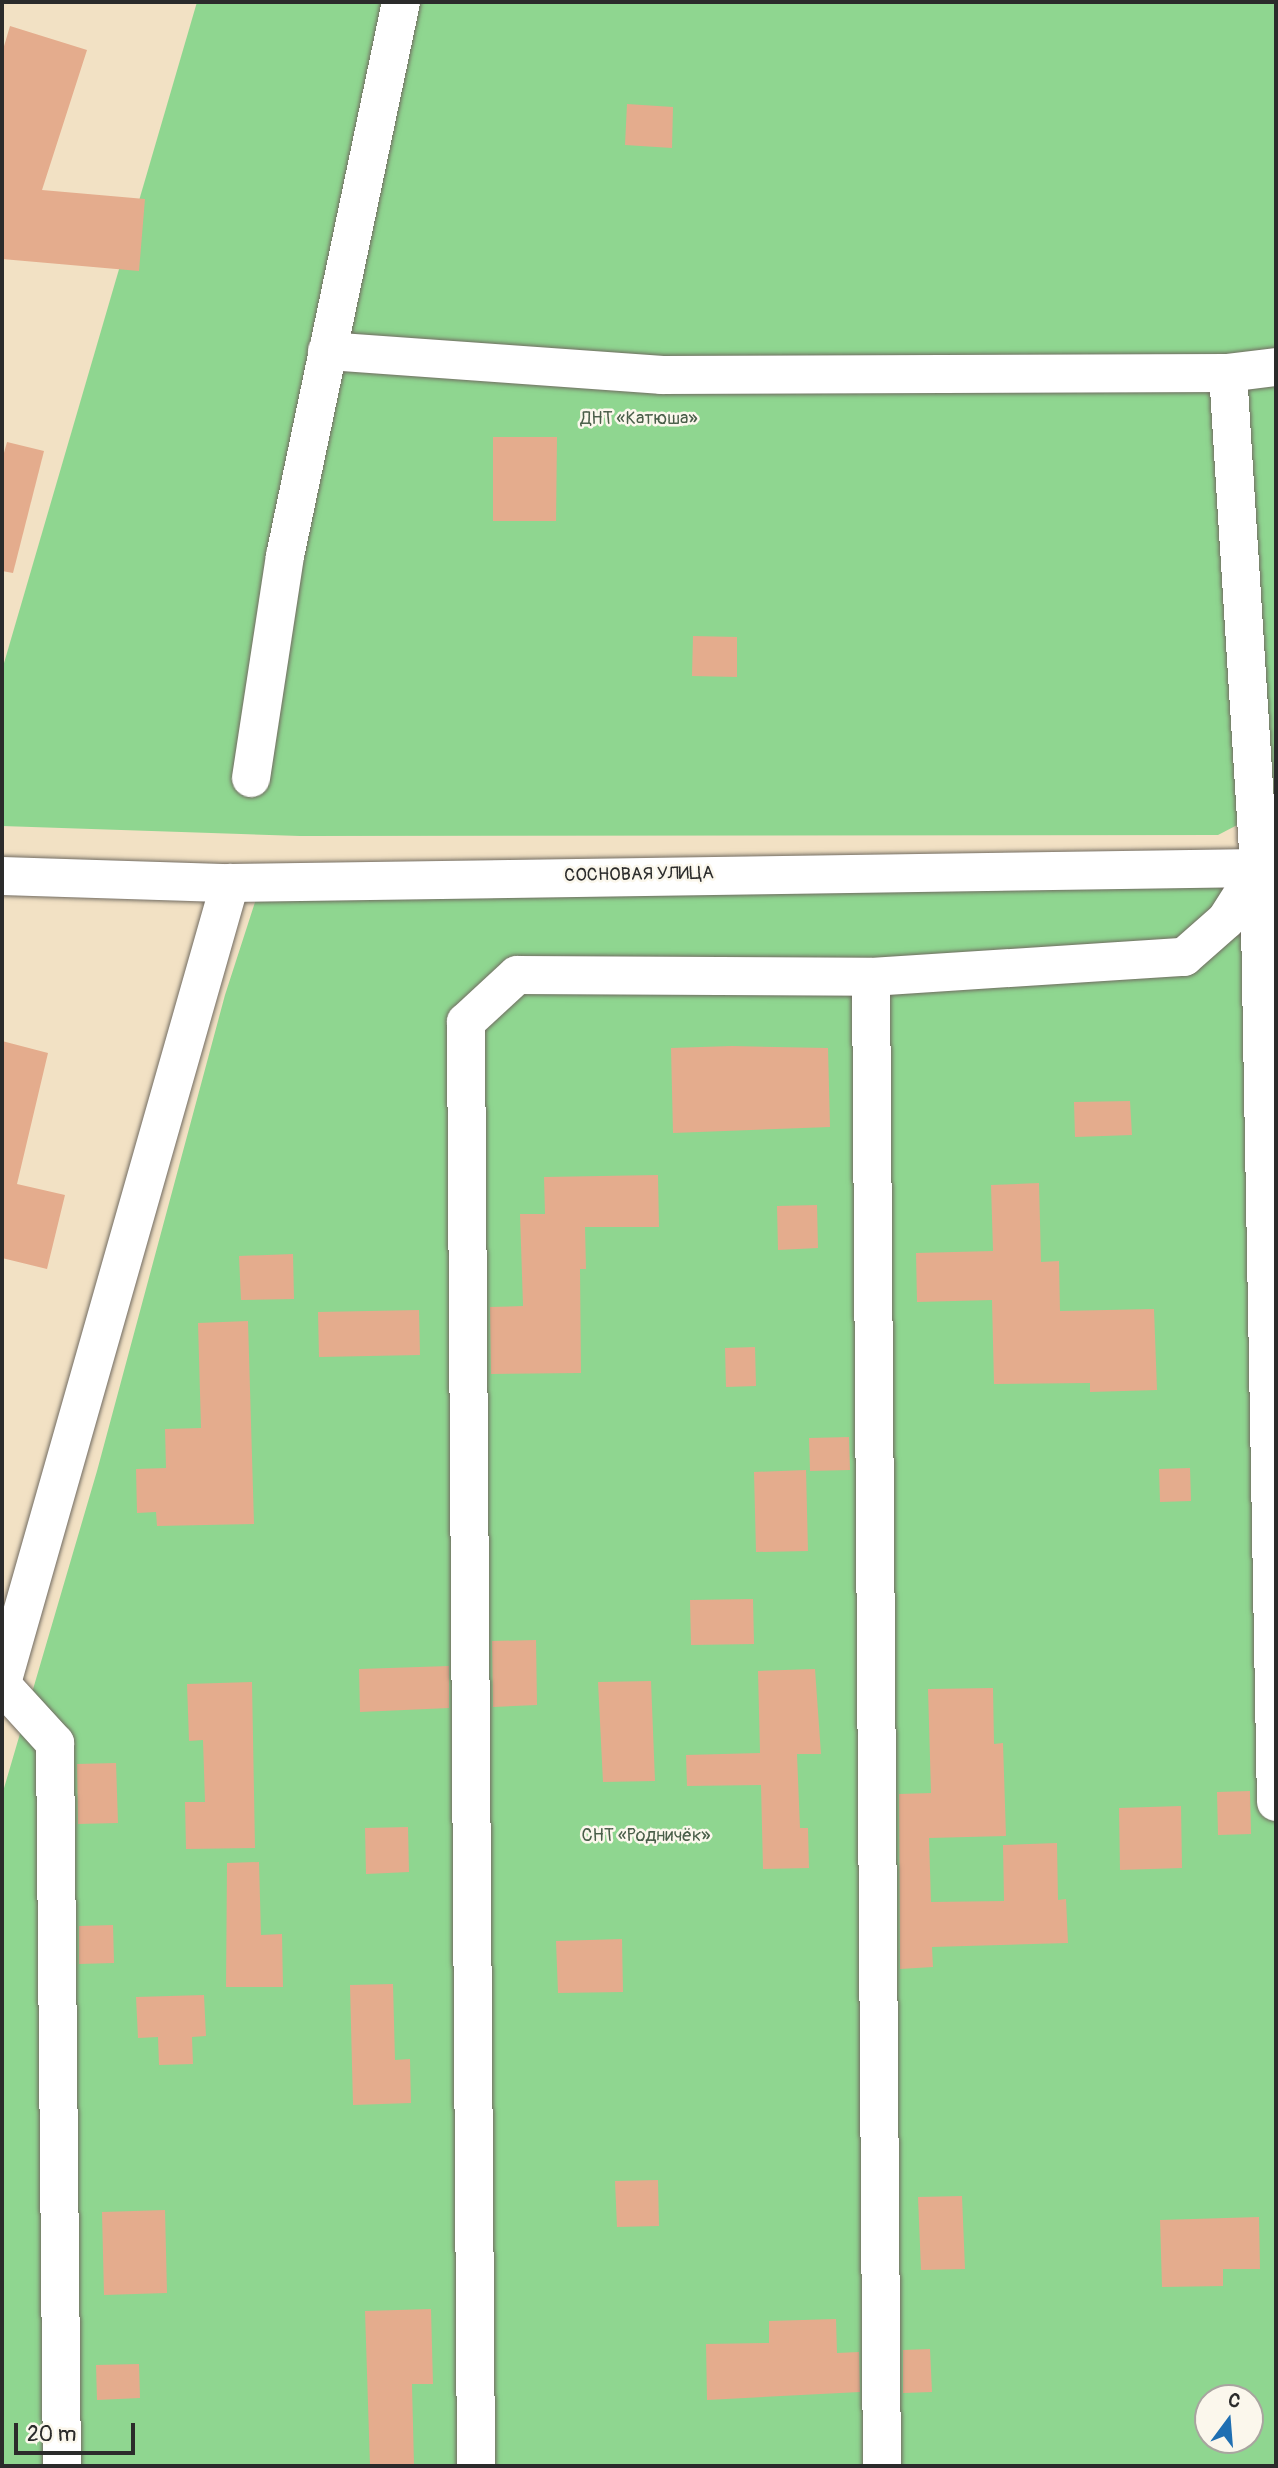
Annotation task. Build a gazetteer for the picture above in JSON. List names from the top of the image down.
{
  "streets": {
    "street": ["СОСНОВАЯ УЛИЦА"]
  },
  "parks": ["ДНТ «Катюша»", "СНТ «Родничёк»"],
  "scale_bar": "20 m",
  "north": "top"
}
